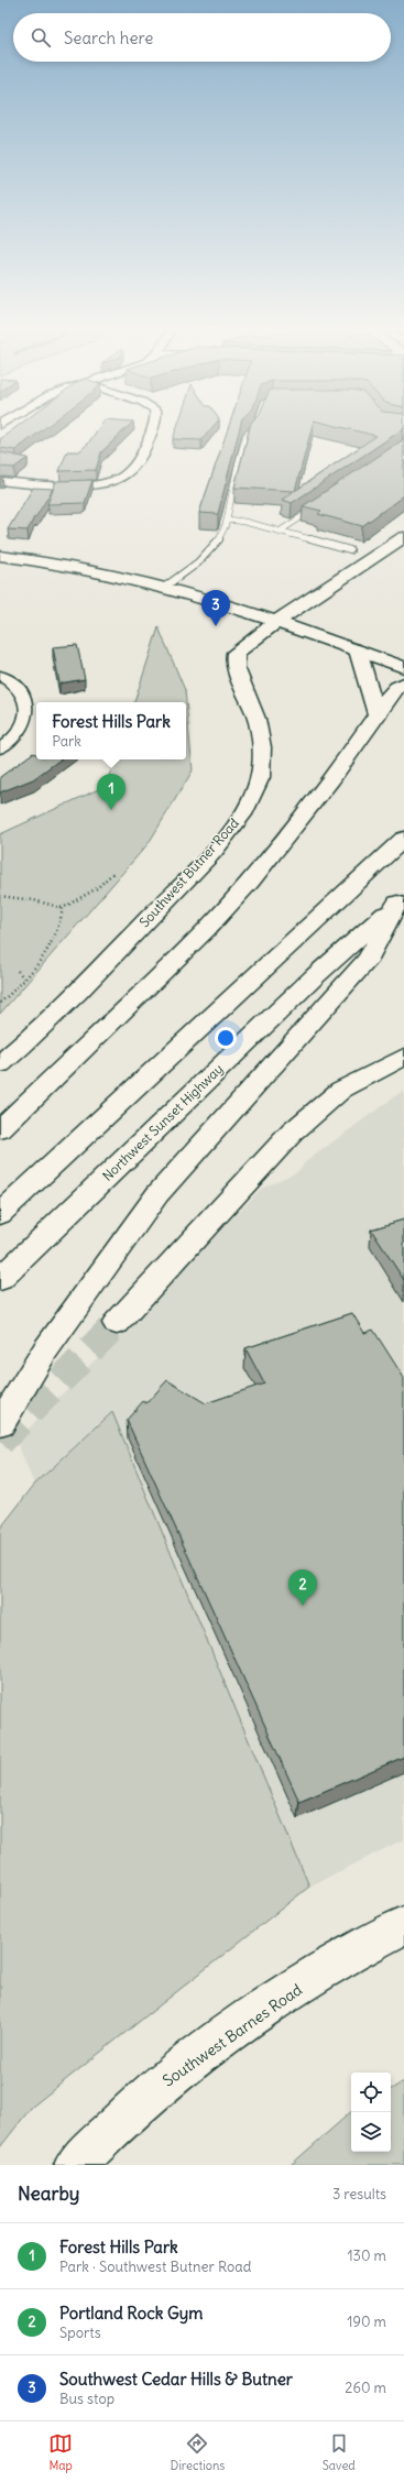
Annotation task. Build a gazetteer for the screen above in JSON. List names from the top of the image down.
{
  "streets": {
    "main road": ["Southwest Butner Road", "Northwest Sunset Highway", "Southwest Barnes Road"]
  },
  "page": {
    "search": "Search here",
    "pins": ["3", "1", "2"],
    "popup": ["Forest Hills Park", "Park"],
    "heading": ["Nearby", "3 results"],
    "list": [
      {
        "mark": "1",
        "name": "Forest Hills Park",
        "note": "Park · Southwest Butner Road",
        "value": "130 m"
      },
      {
        "mark": "2",
        "name": "Portland Rock Gym",
        "note": "Sports",
        "value": "190 m"
      },
      {
        "mark": "3",
        "name": "Southwest Cedar Hills & Butner",
        "note": "Bus stop",
        "value": "260 m"
      }
    ],
    "nav": ["Map", "Directions", "Saved"]
  }
}
